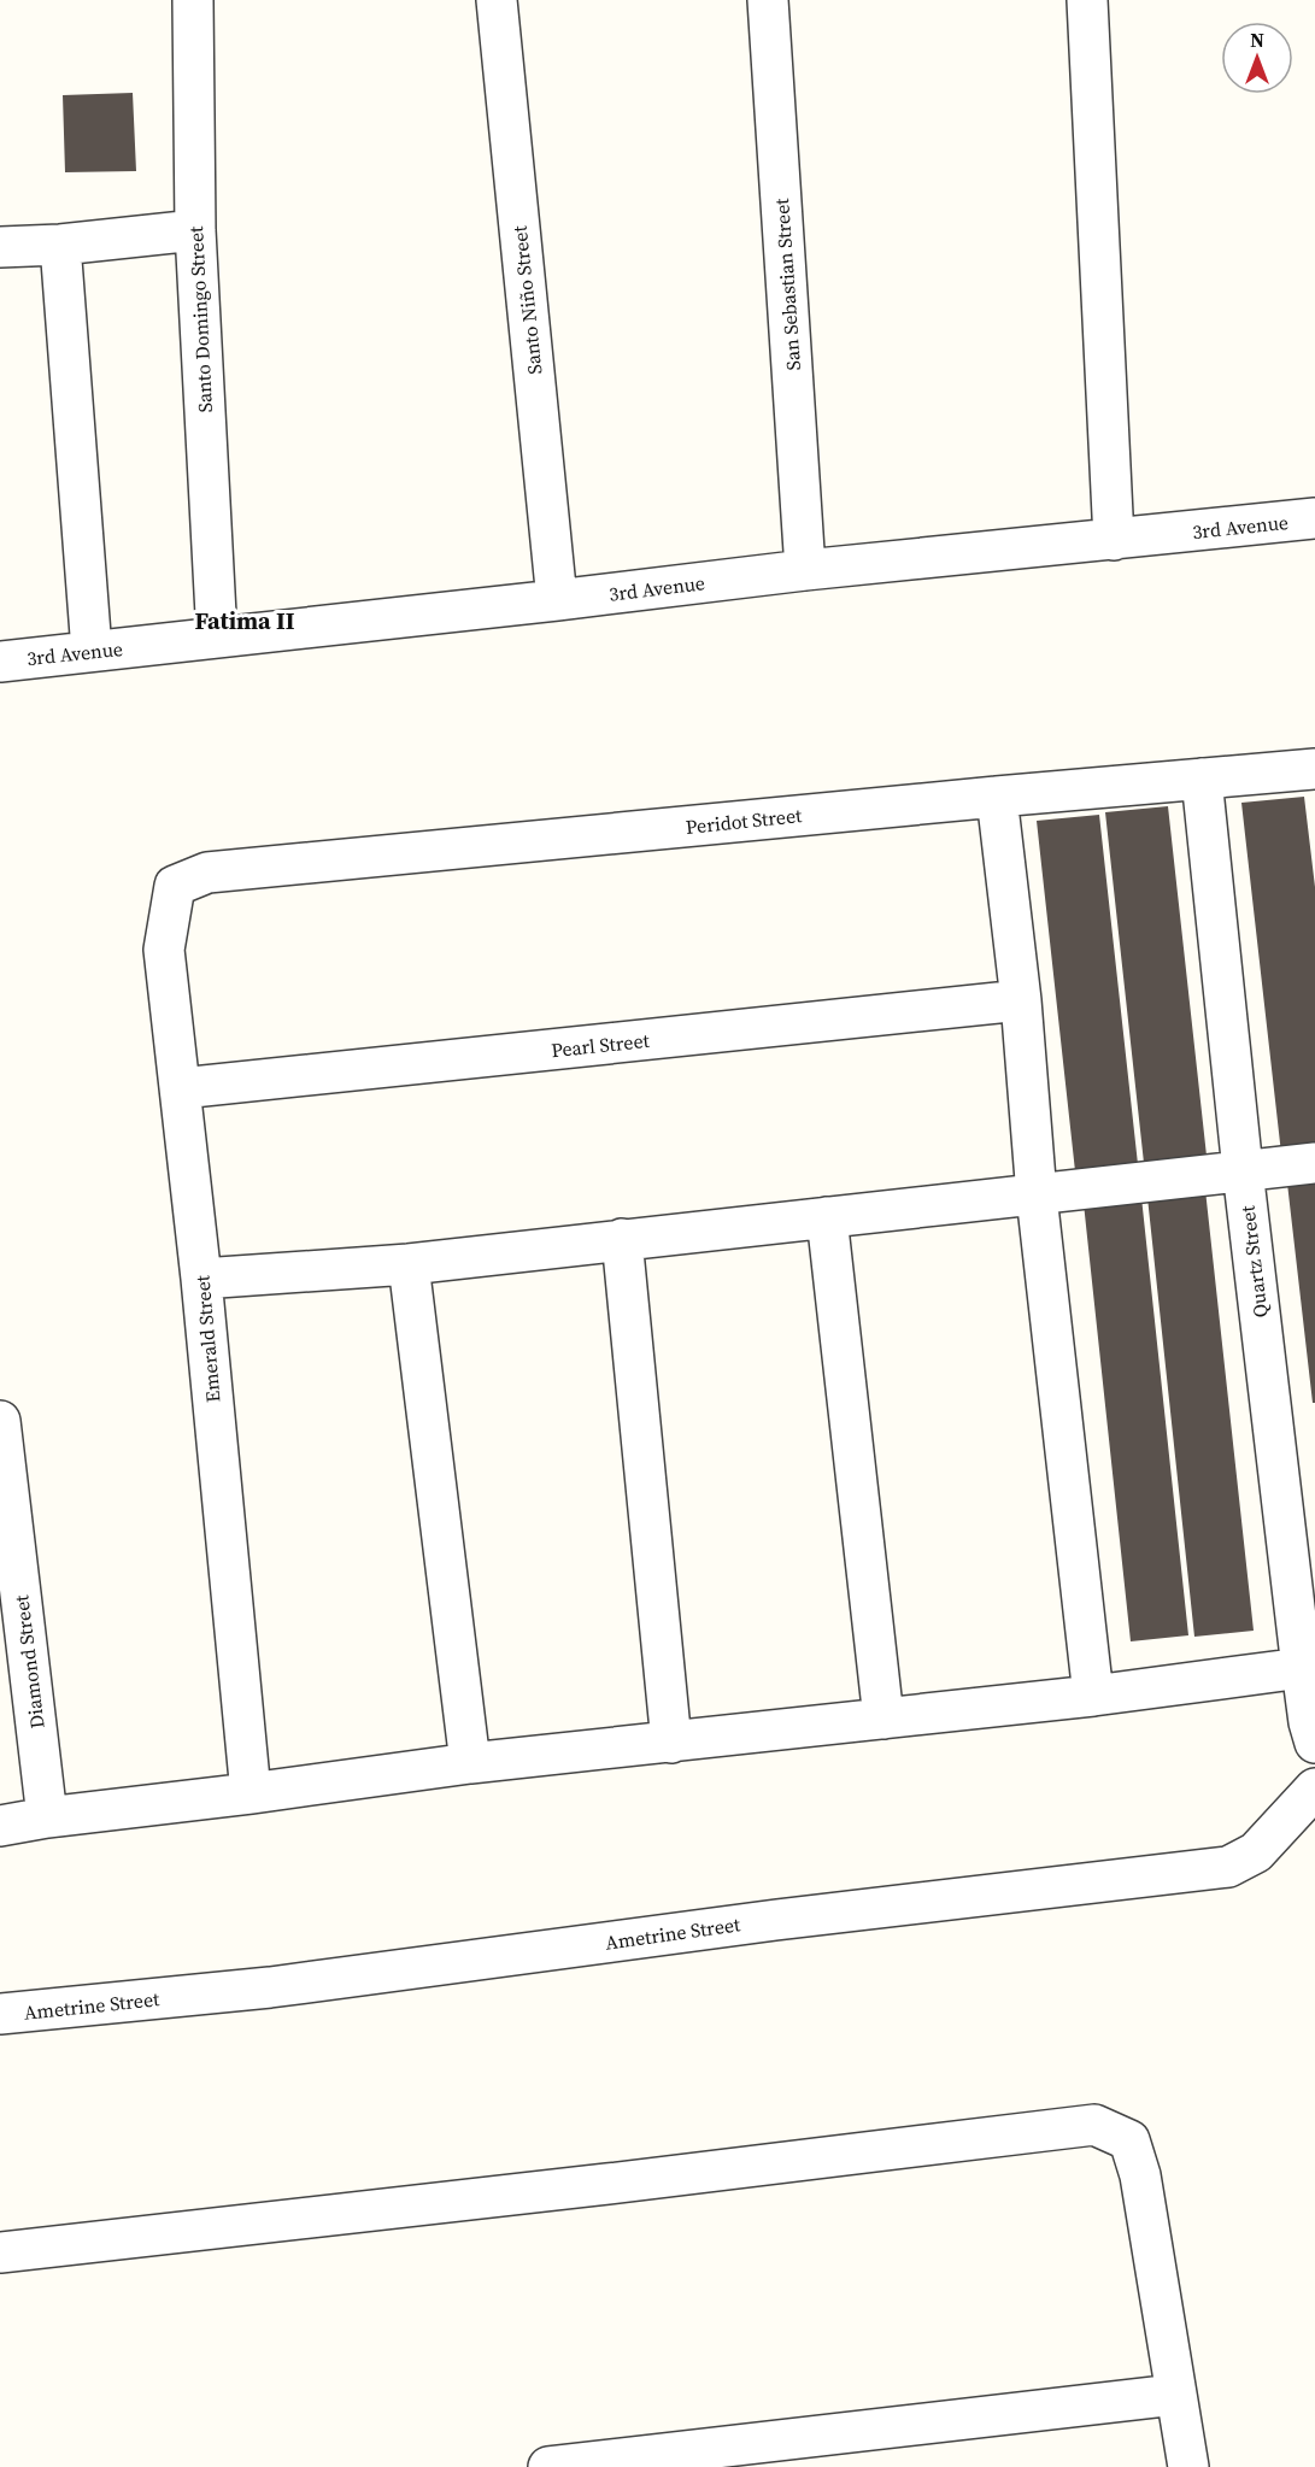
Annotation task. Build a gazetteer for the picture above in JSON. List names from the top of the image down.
{
  "streets": {
    "street": [
      "San Sebastian Street",
      "Santo Niño Street",
      "Santo Domingo Street",
      "3rd Avenue",
      "Peridot Street",
      "Pearl Street",
      "Quartz Street",
      "Emerald Street",
      "Diamond Street",
      "Ametrine Street"
    ]
  },
  "crossings": [
    ["San Sebastian Street", "3rd Avenue"],
    ["Santo Niño Street", "3rd Avenue"],
    ["Santo Domingo Street", "3rd Avenue"],
    ["Peridot Street", "Quartz Street"],
    ["Peridot Street", "Emerald Street"],
    ["Pearl Street", "Emerald Street"]
  ],
  "districts": ["Fatima II"],
  "north": "top"
}
